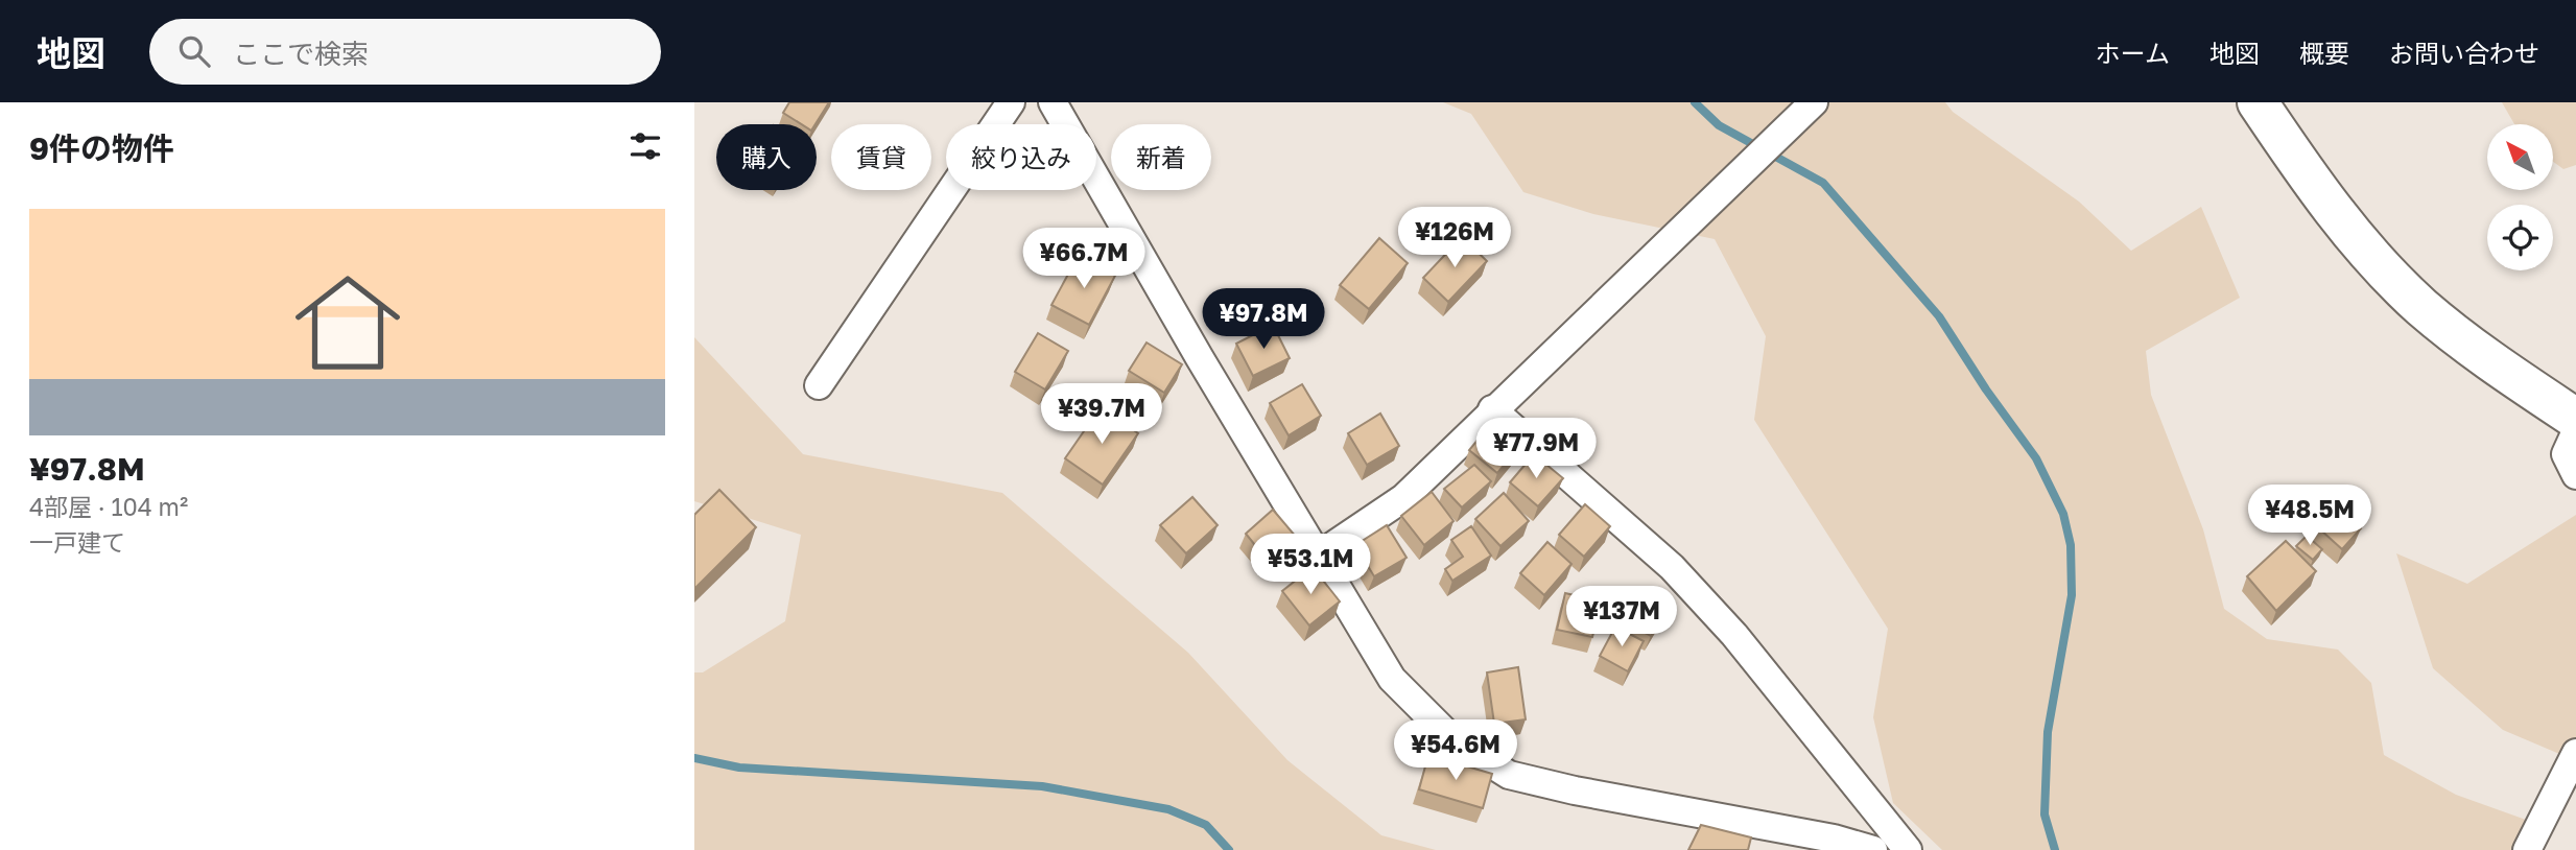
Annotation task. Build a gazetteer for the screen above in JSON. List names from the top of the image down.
{
  "north": "top left",
  "page": {
    "header": "地図",
    "search": "ここで検索",
    "nav": [
      "ホーム",
      "地図",
      "概要",
      "お問い合わせ"
    ],
    "heading": "9件の物件",
    "chip": [
      "購入",
      "賃貸",
      "絞り込み",
      "新着"
    ],
    "list": [
      {
        "name": "¥97.8M",
        "note": "4部屋 · 104 m² · 一戸建て"
      }
    ],
    "price": [
      "¥126M",
      "¥66.7M",
      "¥97.8M",
      "¥39.7M",
      "¥77.9M",
      "¥48.5M",
      "¥53.1M",
      "¥137M",
      "¥54.6M"
    ]
  }
}
